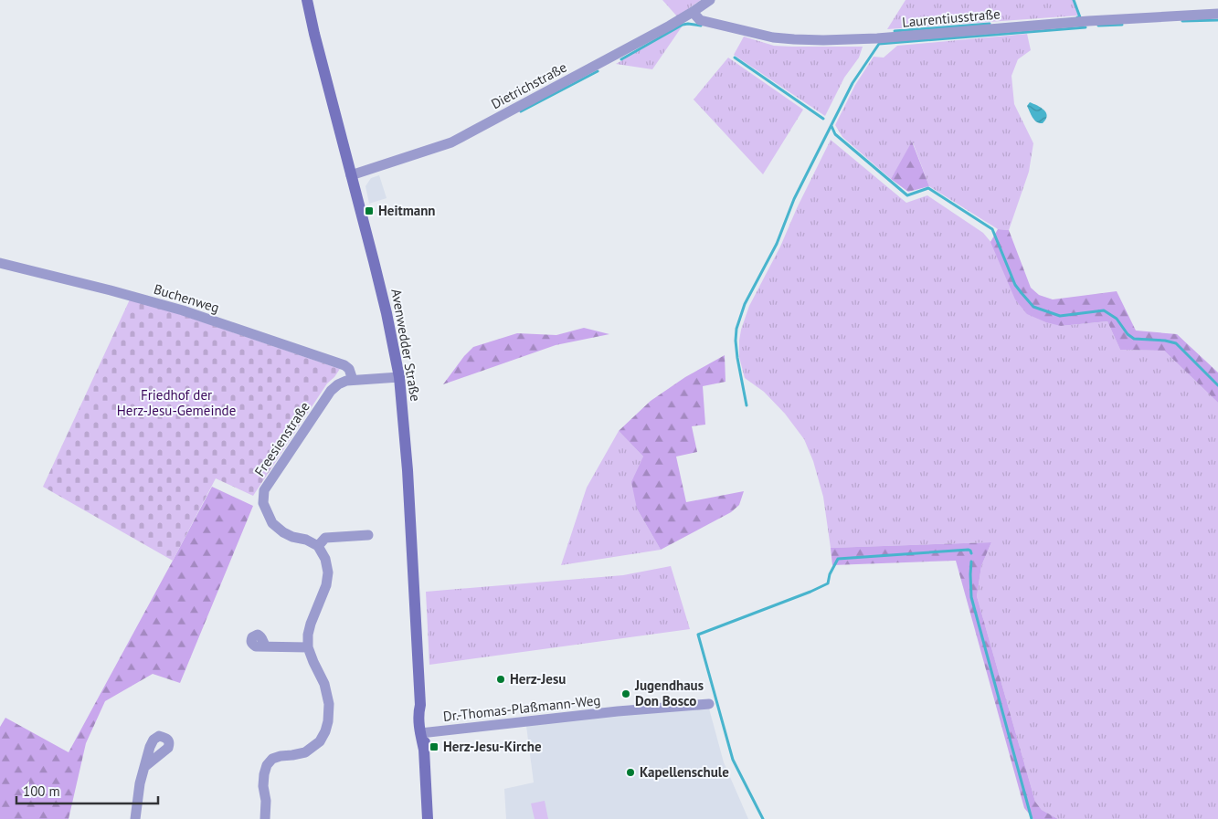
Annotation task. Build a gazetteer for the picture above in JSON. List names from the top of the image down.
{
  "streets": {
    "main road": ["Avenwedder Straße"],
    "street": [
      "Laurentiusstraße",
      "Dietrichstraße",
      "Buchenweg",
      "Freesienstraße",
      "Dr.-Thomas-Plaßmann-Weg"
    ]
  },
  "crossings": [
    ["Laurentiusstraße", "Dietrichstraße"],
    ["Dietrichstraße", "Avenwedder Straße"],
    ["Buchenweg", "Freesienstraße"],
    ["Avenwedder Straße", "Freesienstraße"],
    ["Avenwedder Straße", "Dr.-Thomas-Plaßmann-Weg"]
  ],
  "parks": ["Friedhof der Herz-Jesu-Gemeinde"],
  "places": {
    "transit": ["Heitmann", "Herz-Jesu-Kirche"],
    "other": ["Herz-Jesu", "Jugendhaus Don Bosco", "Kapellenschule"]
  },
  "scale_bar": "100 m"
}
